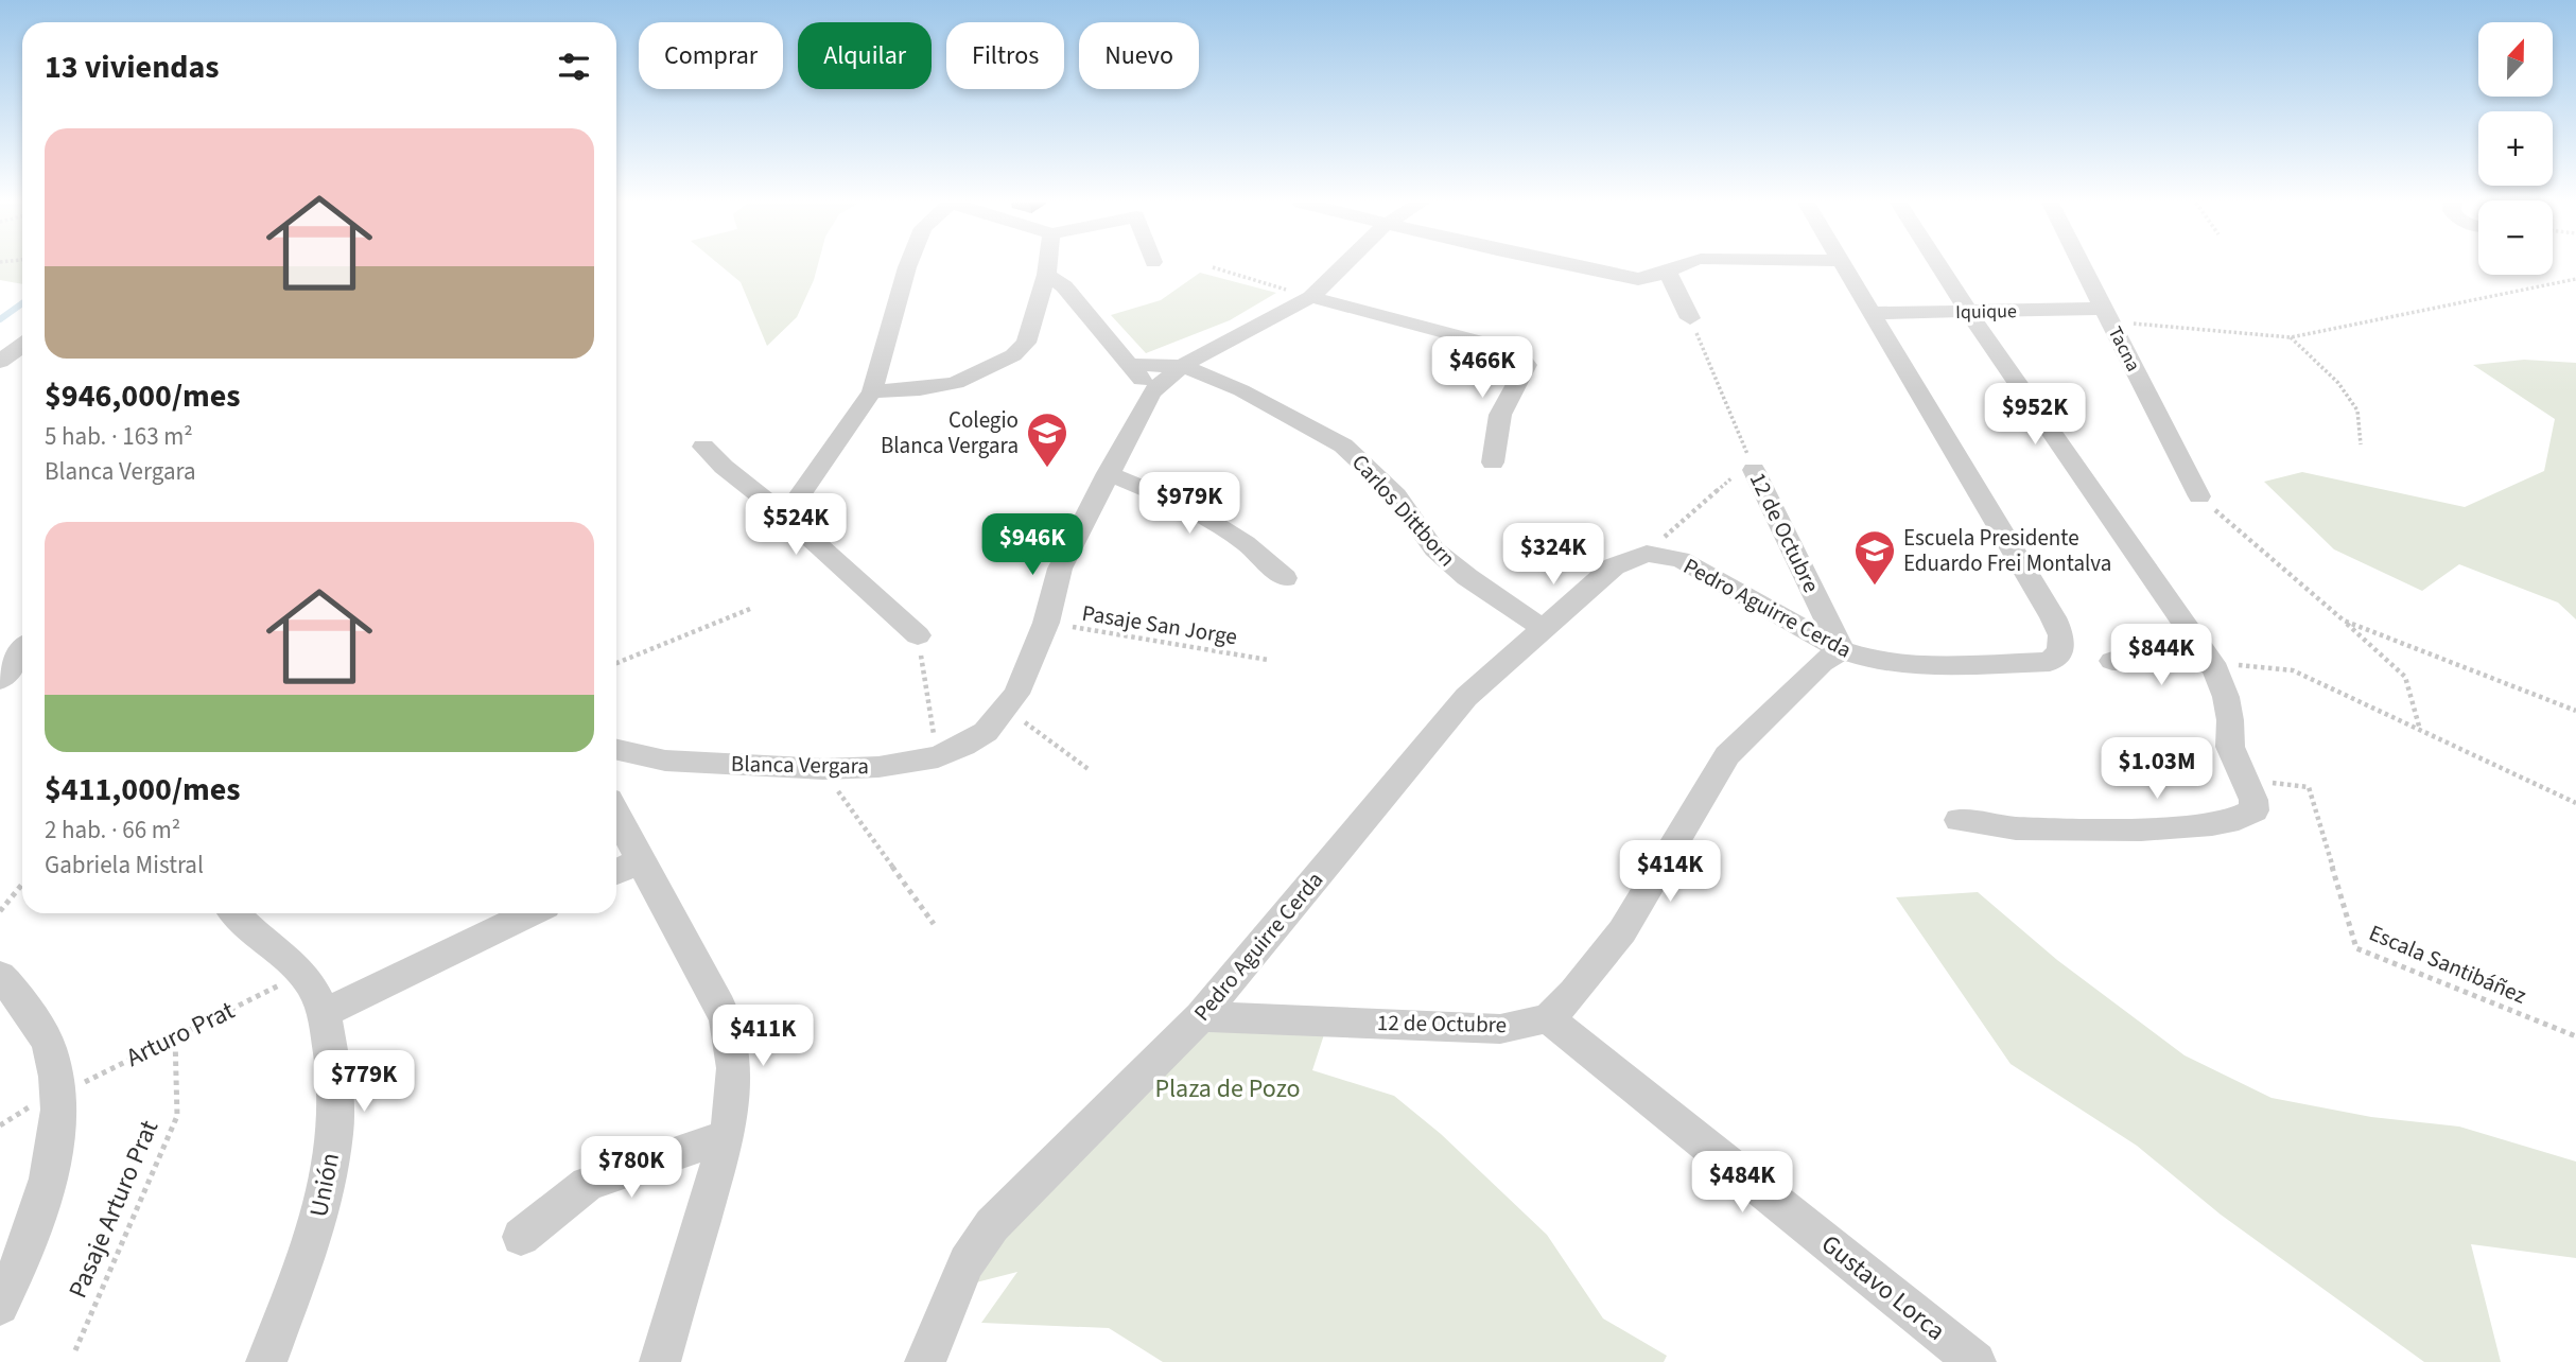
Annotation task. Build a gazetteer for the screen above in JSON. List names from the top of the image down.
{
  "streets": {
    "street": [
      "Iquique",
      "Tacna",
      "Carlos Dittborn",
      "12 de Octubre",
      "Pedro Aguirre Cerda",
      "Blanca Vergara",
      "Unión",
      "Gustavo Lorca"
    ],
    "path": [
      "Pasaje San Jorge",
      "Escala Santibáñez",
      "Arturo Prat",
      "Pasaje Arturo Prat"
    ]
  },
  "crossings": [
    ["Iquique", "Tacna"],
    ["Iquique", "Pedro Aguirre Cerda"],
    ["Carlos Dittborn", "Pedro Aguirre Cerda"],
    ["Carlos Dittborn", "Blanca Vergara"],
    ["12 de Octubre", "Pedro Aguirre Cerda"],
    ["12 de Octubre", "Gustavo Lorca"],
    ["Pasaje San Jorge", "Blanca Vergara"],
    ["Arturo Prat", "Unión"],
    ["Arturo Prat", "Pasaje Arturo Prat"]
  ],
  "parks": ["Plaza de Pozo"],
  "places": {
    "school or university": ["Colegio Blanca Vergara", "Escuela Presidente Eduardo Frei Montalva"]
  },
  "north": "top",
  "page": {
    "map_buttons": ["+", "−"],
    "chip": [
      "Comprar",
      "Alquilar",
      "Filtros",
      "Nuevo"
    ],
    "heading": "13 viviendas",
    "list": [
      {
        "name": "$946,000/mes",
        "note": "5 hab. · 163 m² · Blanca Vergara"
      },
      {
        "name": "$411,000/mes",
        "note": "2 hab. · 66 m² · Gabriela Mistral"
      }
    ],
    "price": [
      "$466K",
      "$952K",
      "$979K",
      "$524K",
      "$946K",
      "$324K",
      "$844K",
      "$1.03M",
      "$414K",
      "$411K",
      "$779K",
      "$780K",
      "$484K"
    ]
  }
}
